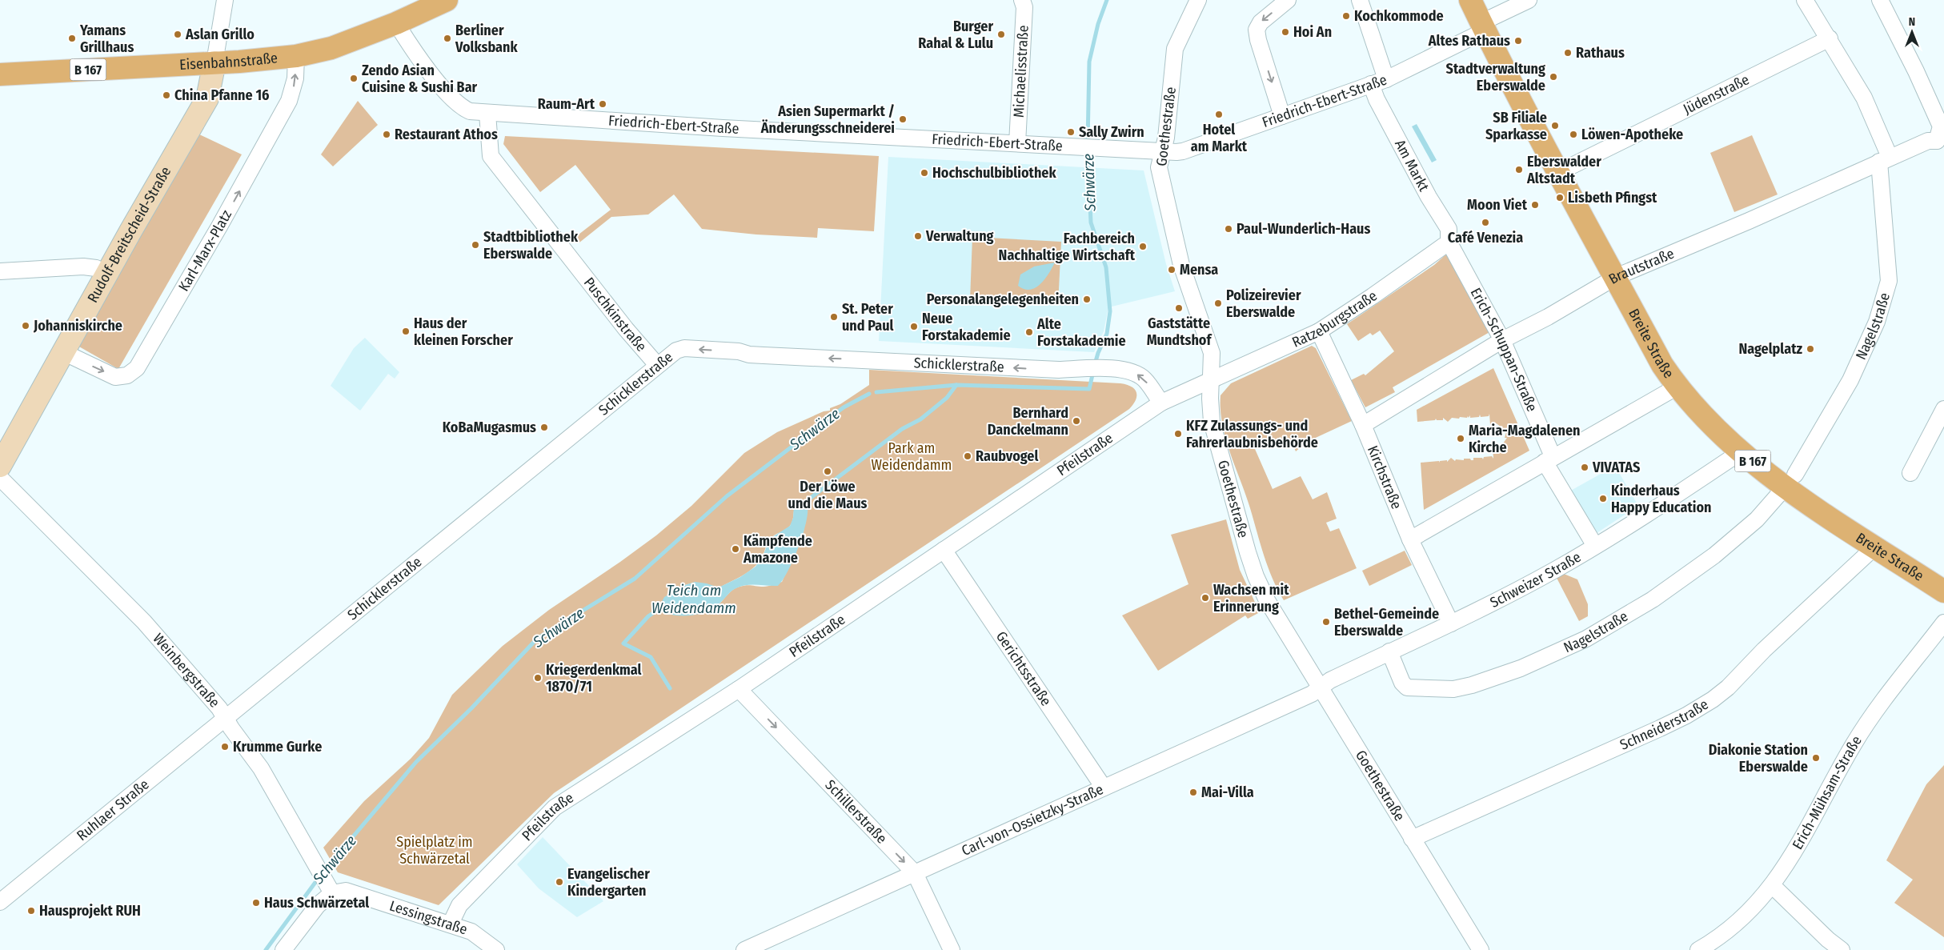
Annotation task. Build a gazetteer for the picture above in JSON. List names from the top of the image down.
{
  "streets": {
    "main road": [
      "Eisenbahnstraße",
      "B 167",
      "Rudolf-Breitscheid-Straße",
      "Breite Straße"
    ],
    "street": [
      "Michaelisstraße",
      "Jüdenstraße",
      "Friedrich-Ebert-Straße",
      "Goethestraße",
      "Am Markt",
      "Karl-Marx-Platz",
      "Brautstraße",
      "Puschkinstraße",
      "Ratzeburgstraße",
      "Nagelstraße",
      "Erich-Schuppan-Straße",
      "Schicklerstraße",
      "Pfeilstraße",
      "Kirchstraße",
      "Schweizer Straße",
      "Gerichtsstraße",
      "Weinbergstraße",
      "Schneiderstraße",
      "Erich-Mühsam-Straße",
      "Ruhlaer Straße",
      "Schillerstraße",
      "Carl-von-Ossietzky-Straße",
      "Lessingstraße"
    ]
  },
  "crossings": [
    ["Eisenbahnstraße", "Rudolf-Breitscheid-Straße"],
    ["Eisenbahnstraße", "Karl-Marx-Platz"],
    ["Michaelisstraße", "Friedrich-Ebert-Straße"],
    ["Jüdenstraße", "Nagelstraße"],
    ["Jüdenstraße", "Breite Straße"],
    ["Friedrich-Ebert-Straße", "Goethestraße"],
    ["Friedrich-Ebert-Straße", "Am Markt"],
    ["Friedrich-Ebert-Straße", "Puschkinstraße"],
    ["Friedrich-Ebert-Straße", "Breite Straße"],
    ["Goethestraße", "Ratzeburgstraße"],
    ["Goethestraße", "Pfeilstraße"],
    ["Goethestraße", "Schweizer Straße"],
    ["Goethestraße", "Schneiderstraße"],
    ["Goethestraße", "Carl-von-Ossietzky-Straße"],
    ["Am Markt", "Ratzeburgstraße"],
    ["Am Markt", "Erich-Schuppan-Straße"],
    ["Rudolf-Breitscheid-Straße", "Karl-Marx-Platz"],
    ["Brautstraße", "Nagelstraße"],
    ["Brautstraße", "Breite Straße"],
    ["Brautstraße", "Erich-Schuppan-Straße"],
    ["Brautstraße", "Kirchstraße"],
    ["Puschkinstraße", "Schicklerstraße"],
    ["Ratzeburgstraße", "Erich-Schuppan-Straße"],
    ["Ratzeburgstraße", "Pfeilstraße"],
    ["Ratzeburgstraße", "Kirchstraße"],
    ["Nagelstraße", "Breite Straße"],
    ["Nagelstraße", "Schweizer Straße"],
    ["Breite Straße", "Schweizer Straße"],
    ["Breite Straße", "Schneiderstraße"],
    ["Erich-Schuppan-Straße", "Schweizer Straße"],
    ["Schicklerstraße", "Pfeilstraße"],
    ["Schicklerstraße", "Weinbergstraße"],
    ["Schicklerstraße", "Ruhlaer Straße"],
    ["Pfeilstraße", "Gerichtsstraße"],
    ["Pfeilstraße", "Schillerstraße"],
    ["Pfeilstraße", "Lessingstraße"],
    ["Kirchstraße", "Schweizer Straße"],
    ["Schweizer Straße", "Carl-von-Ossietzky-Straße"],
    ["Gerichtsstraße", "Carl-von-Ossietzky-Straße"],
    ["Weinbergstraße", "Ruhlaer Straße"],
    ["Weinbergstraße", "Lessingstraße"],
    ["Schillerstraße", "Carl-von-Ossietzky-Straße"]
  ],
  "one_way": ["Karl-Marx-Platz", "Schicklerstraße", "Schillerstraße"],
  "water": ["Schwärze", "Teich am Weidendamm"],
  "parks": ["Park am Weidendamm", "Spielplatz im Schwärzetal"],
  "places": [
    "Kochkommode",
    "Hoi An",
    "Aslan Grillo",
    "Burger Rahal & Lulu",
    "Yamans Grillhaus",
    "Berliner Volksbank",
    "Altes Rathaus",
    "Rathaus",
    "Stadtverwaltung Eberswalde",
    "Zendo Asian Cuisine & Sushi Bar",
    "China Pfanne 16",
    "Raum-Art",
    "Hotel am Markt",
    "Asien Supermarkt / Änderungsschneiderei",
    "SB Filiale Sparkasse",
    "Sally Zwirn",
    "Restaurant Athos",
    "Löwen-Apotheke",
    "Eberswalder Altstadt",
    "Hochschulbibliothek",
    "Lisbeth Pfingst",
    "Moon Viet",
    "Café Venezia",
    "Paul-Wunderlich-Haus",
    "Verwaltung",
    "Stadtbibliothek Eberswalde",
    "Fachbereich Nachhaltige Wirtschaft",
    "Mensa",
    "Personalangelegenheiten",
    "Polizeirevier Eberswalde",
    "Gaststätte Mundtshof",
    "St. Peter und Paul",
    "Johanniskirche",
    "Neue Forstakademie",
    "Haus der kleinen Forscher",
    "Alte Forstakademie",
    "Nagelplatz",
    "Bernhard Danckelmann",
    "KoBaMugasmus",
    "KFZ Zulassungs- und Fahrerlaubnisbehörde",
    "Maria-Magdalenen Kirche",
    "Raubvogel",
    "VIVATAS",
    "Der Löwe und die Maus",
    "Kinderhaus Happy Education",
    "Kämpfende Amazone",
    "Wachsen mit Erinnerung",
    "Bethel-Gemeinde Eberswalde",
    "Kriegerdenkmal 1870/71",
    "Krumme Gurke",
    "Diakonie Station Eberswalde",
    "Mai-Villa",
    "Evangelischer Kindergarten",
    "Haus Schwärzetal",
    "Hausprojekt RUH"
  ],
  "north": "top"
}
